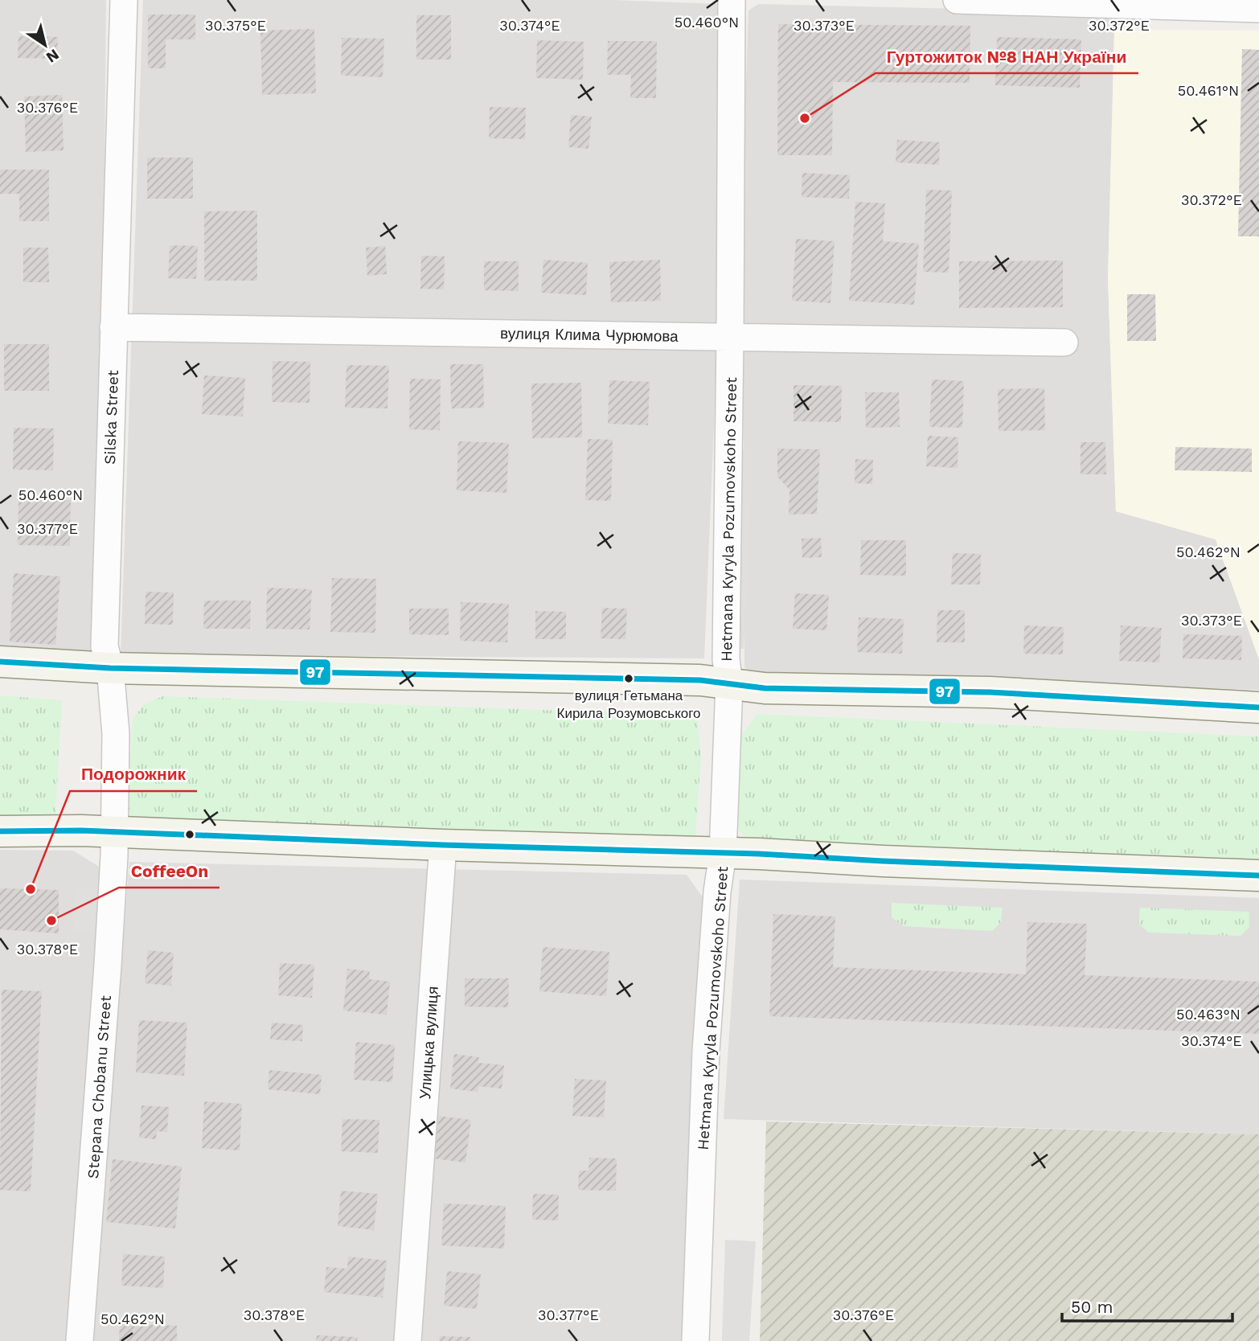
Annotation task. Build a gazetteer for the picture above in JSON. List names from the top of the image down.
{
  "streets": {
    "street": [
      "вулиця Клима Чурюмова",
      "Silska Street",
      "Hetmana Kyryla Pozumovskoho Street",
      "Улицька вулиця",
      "Stepana Chobanu Street"
    ]
  },
  "crossings": [
    ["вулиця Клима Чурюмова", "Silska Street"],
    ["вулиця Клима Чурюмова", "Hetmana Kyryla Pozumovskoho Street"],
    ["Silska Street", "Stepana Chobanu Street"]
  ],
  "places": [
    "Гуртожиток №8 НАН України",
    "вулиця Гетьмана Кирила Розумовського",
    "Подорожник",
    "CoffeeOn"
  ],
  "lines": ["transit line 97"],
  "scale_bar": "50 m",
  "north": "bottom right",
  "coordinates": [
    "50.460°N",
    "30.375°E",
    "30.374°E",
    "30.373°E",
    "30.372°E",
    "50.461°N",
    "30.376°E",
    "30.377°E",
    "50.462°N",
    "30.378°E",
    "50.463°N"
  ]
}
